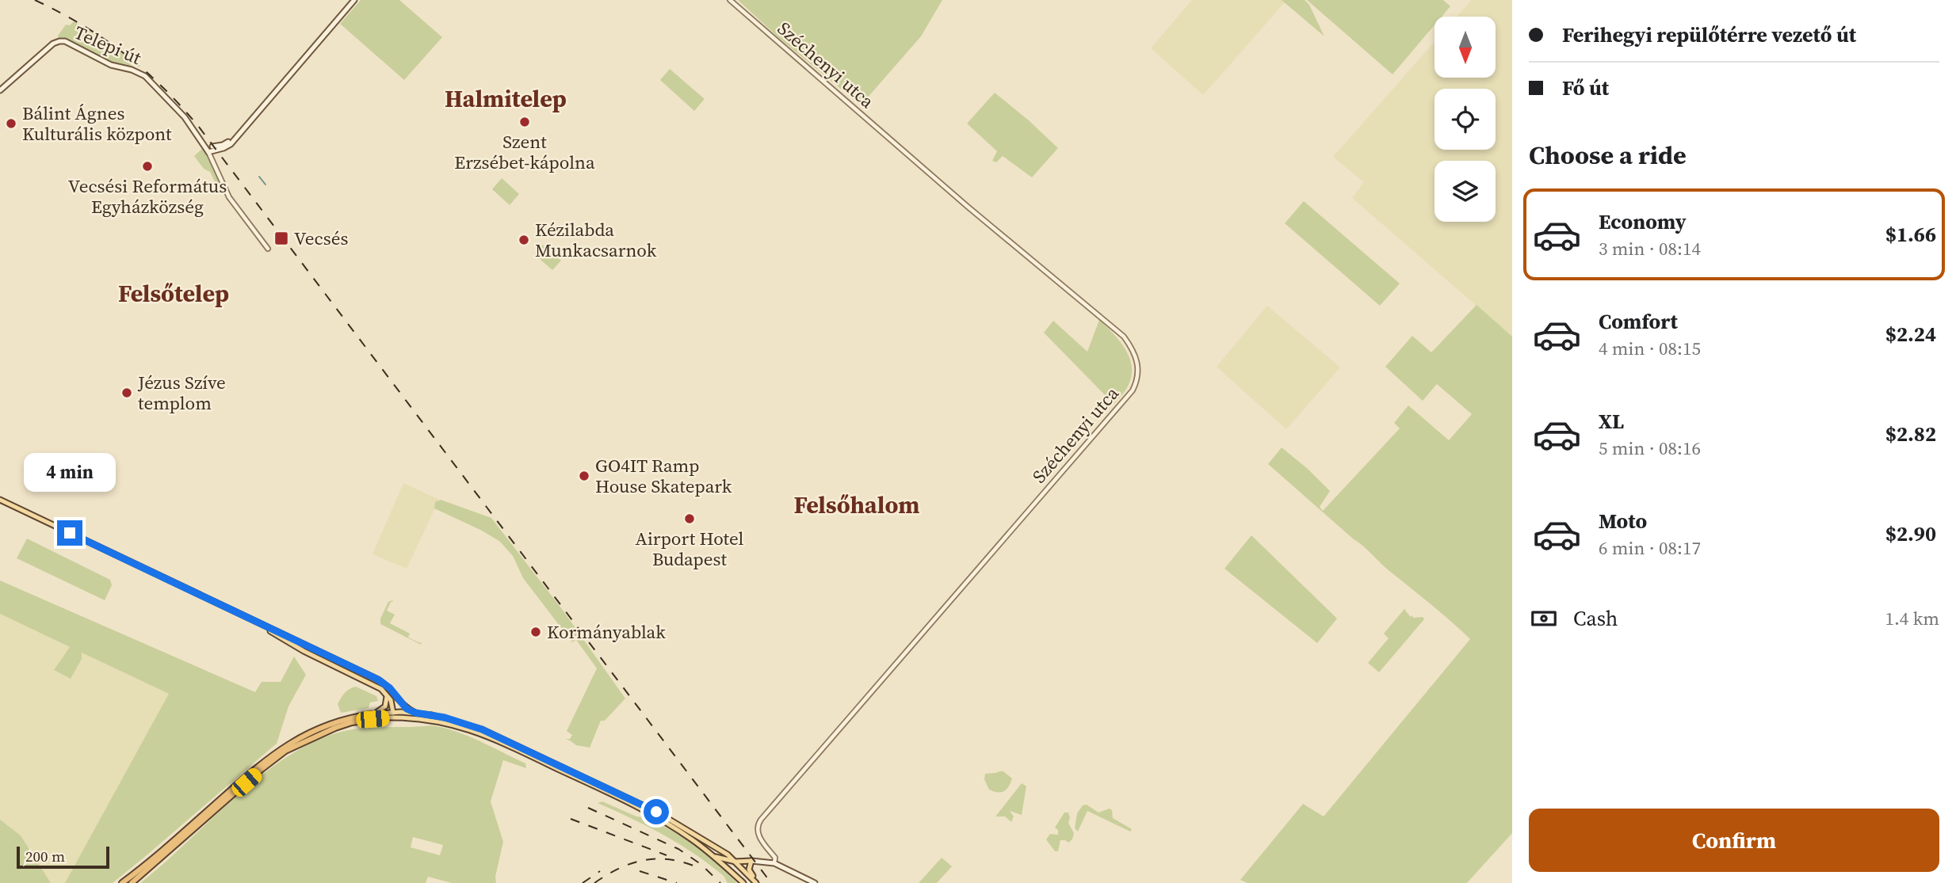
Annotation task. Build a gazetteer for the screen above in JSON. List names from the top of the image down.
{
  "streets": {
    "main road": ["Telepi út"],
    "street": ["Széchenyi utca"]
  },
  "districts": ["Halmitelep", "Felsőtelep", "Felsőhalom"],
  "places": {
    "other": [
      "Szent Erzsébet-kápolna",
      "Bálint Ágnes Kulturális központ",
      "Vecsési Református Egyházközség",
      "Kézilabda Munkacsarnok",
      "Jézus Szíve templom",
      "GO4IT Ramp House Skatepark",
      "Airport Hotel Budapest",
      "Kormányablak"
    ],
    "transit": ["Vecsés"]
  },
  "scale_bar": "200 m",
  "north": "bottom",
  "page": {
    "banner": ["Ferihegyi repülőtérre vezető út", "Fő út"],
    "heading": "Choose a ride",
    "list": [
      {
        "name": "Economy",
        "note": "3 min · 08:14",
        "value": "$1.66"
      },
      {
        "name": "Comfort",
        "note": "4 min · 08:15",
        "value": "$2.24"
      },
      {
        "name": "XL",
        "note": "5 min · 08:16",
        "value": "$2.82"
      },
      {
        "name": "Moto",
        "note": "6 min · 08:17",
        "value": "$2.90"
      }
    ],
    "bubble": "4 min",
    "pay": ["Cash", "1.4 km"],
    "buttons": "Confirm",
    "scale": "200 m"
  }
}
